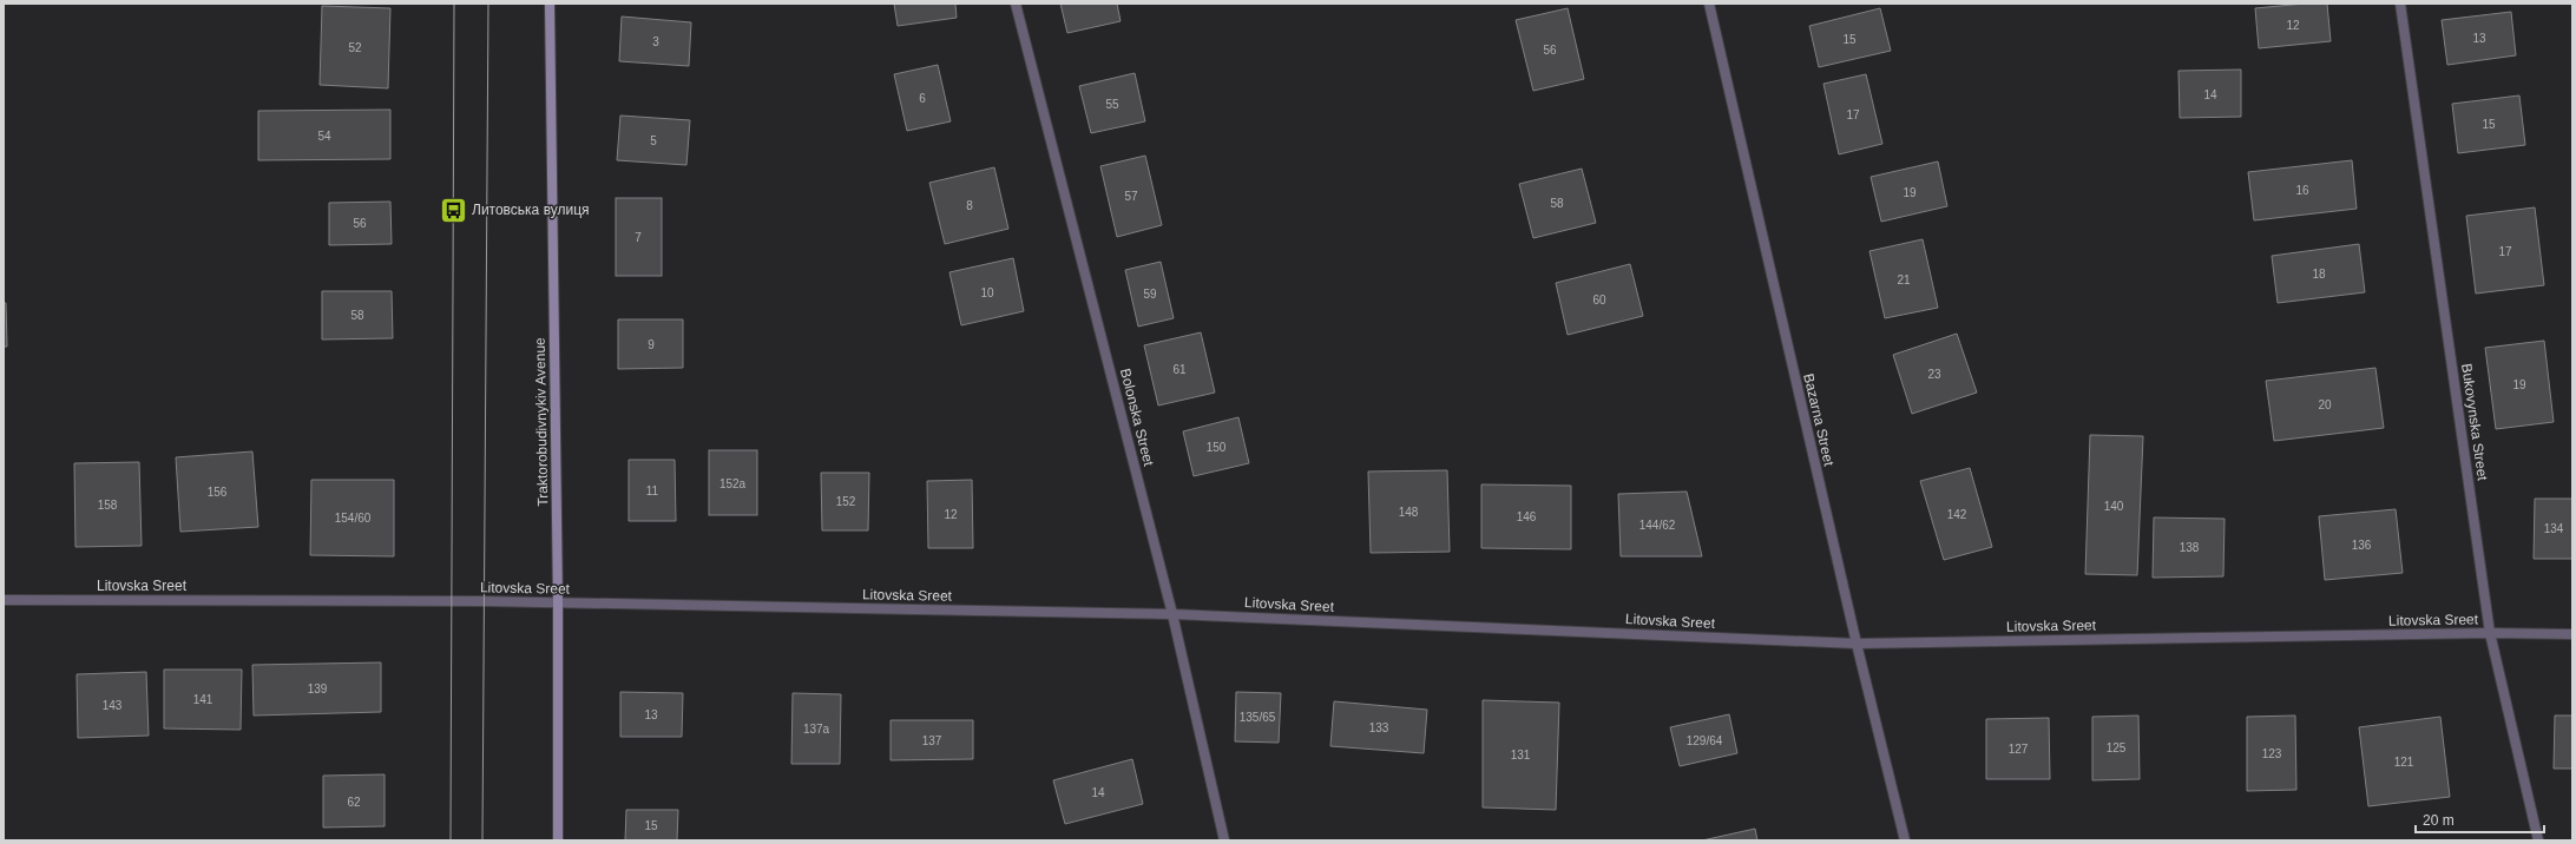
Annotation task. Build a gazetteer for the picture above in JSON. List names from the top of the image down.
{
  "streets": {
    "main road": ["Traktorobudivnykiv Avenue"],
    "street": [
      "Bolonska Street",
      "Bazarna Street",
      "Bukovynska Street",
      "Litovska Sreet"
    ]
  },
  "crossings": [
    ["Bolonska Street", "Litovska Sreet"],
    ["Bazarna Street", "Litovska Sreet"],
    ["Traktorobudivnykiv Avenue", "Litovska Sreet"],
    ["Bukovynska Street", "Litovska Sreet"]
  ],
  "places": {
    "bus stop": ["Литовська вулиця"]
  },
  "house_numbers": [
    "12",
    "13",
    "15",
    "3",
    "52",
    "56",
    "14",
    "6",
    "55",
    "17",
    "15",
    "54",
    "5",
    "16",
    "19",
    "57",
    "58",
    "8",
    "56",
    "7",
    "17",
    "18",
    "21",
    "10",
    "59",
    "60",
    "58",
    "9",
    "61",
    "23",
    "19",
    "20",
    "150",
    "152а",
    "11",
    "156",
    "152",
    "158",
    "140",
    "148",
    "12",
    "142",
    "146",
    "154/60",
    "144/62",
    "134",
    "136",
    "138",
    "139",
    "141",
    "143",
    "13",
    "135/65",
    "133",
    "137а",
    "137",
    "129/64",
    "125",
    "127",
    "123",
    "131",
    "121",
    "14",
    "62",
    "15"
  ],
  "scale_bar": "20 m"
}
